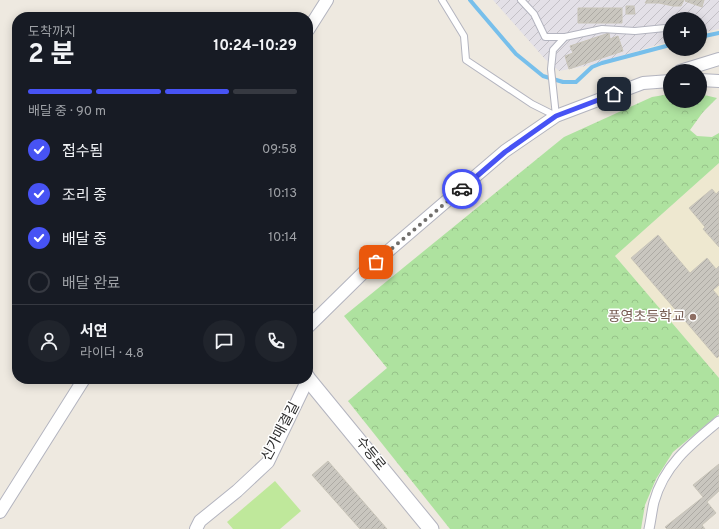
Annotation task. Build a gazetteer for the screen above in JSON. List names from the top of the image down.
{
  "streets": {
    "street": ["신가매결길", "수등로"]
  },
  "places": ["풍영초등학교"],
  "page": {
    "map_buttons": ["+", "−"],
    "heading": ["2 분", "도착까지", "10:24–10:29"],
    "panel": ["서연", "라이더 · 4.8"],
    "bar": "배달 중 · 90 m",
    "list": [
      ["접수됨", "09:58"],
      ["조리 중", "10:13"],
      ["배달 중", "10:14"],
      "배달 완료"
    ]
  }
}
